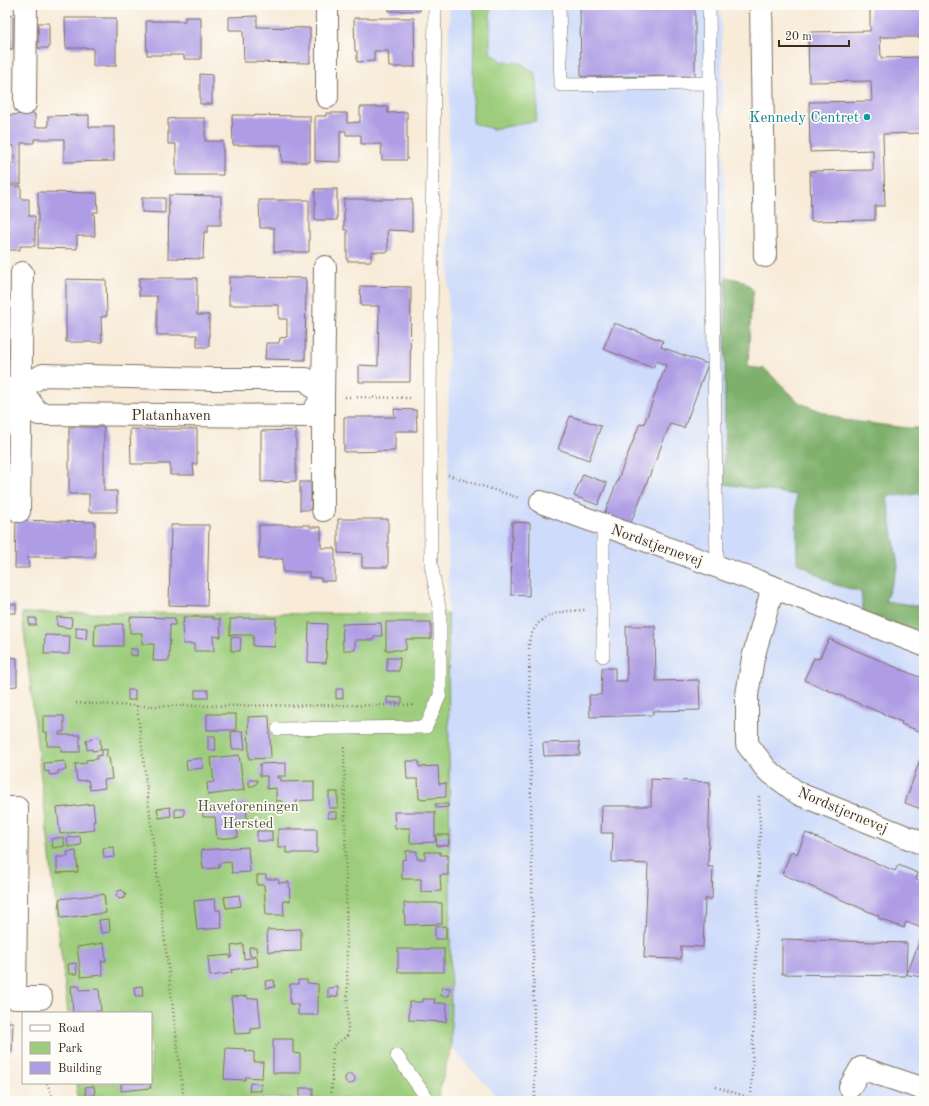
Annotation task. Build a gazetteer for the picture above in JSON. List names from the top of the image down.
{
  "streets": {
    "street": ["Platanhaven", "Nordstjernevej"]
  },
  "parks": ["Haveforeningen Hersted"],
  "places": ["Kennedy Centret"],
  "legend": ["Road", "Park", "Building"],
  "scale_bar": "20 m"
}
